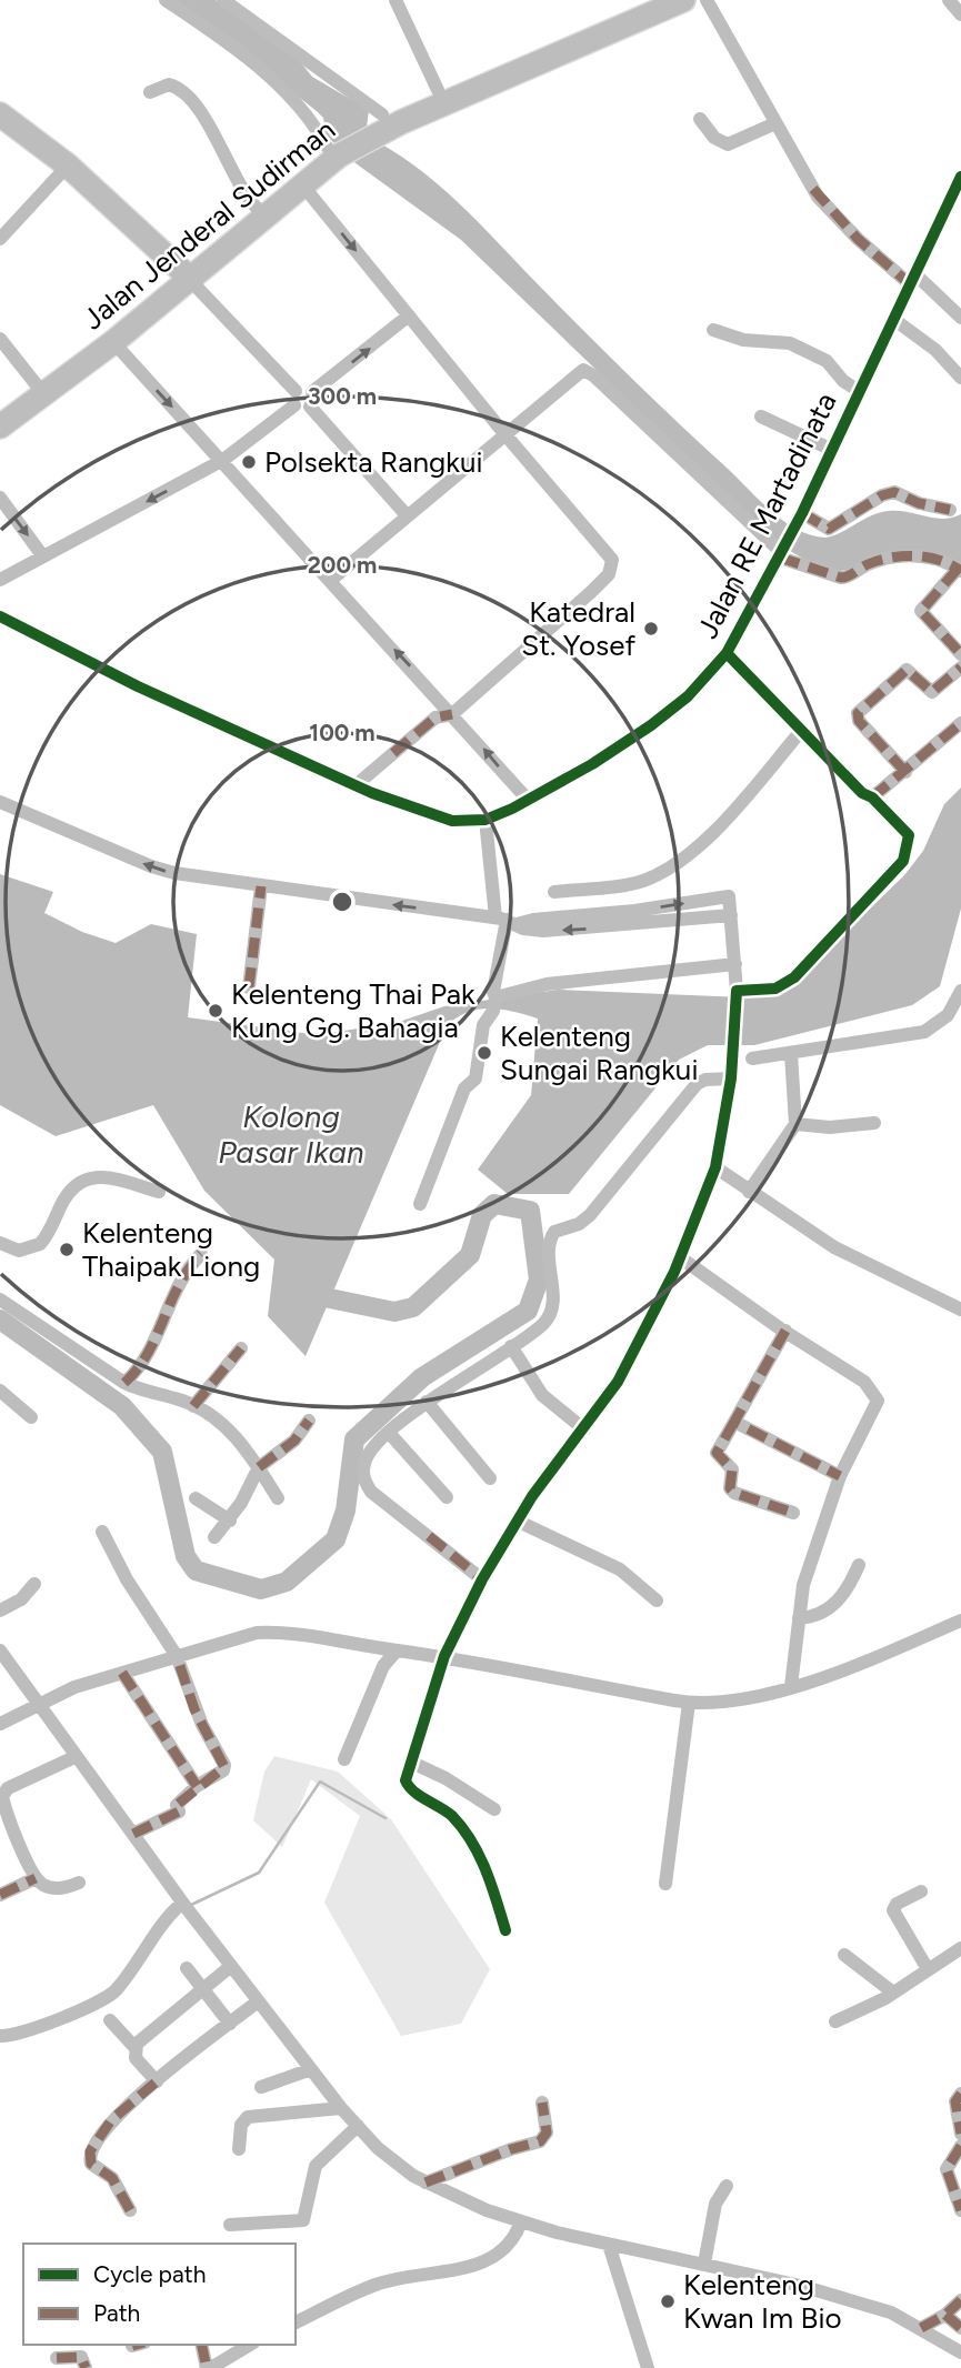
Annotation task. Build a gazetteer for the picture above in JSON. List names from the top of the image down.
{
  "streets": {
    "highway": ["Jalan Jenderal Sudirman"],
    "street": ["Jalan RE Martadinata"]
  },
  "water": ["Kolong Pasar Ikan"],
  "places": [
    "Polsekta Rangkui",
    "Katedral St. Yosef",
    "Kelenteng Thai Pak Kung Gg. Bahagia",
    "Kelenteng Sungai Rangkui",
    "Kelenteng Thaipak Liong",
    "Kelenteng Kwan Im Bio"
  ],
  "legend": ["Cycle path", "Path"],
  "rings": ["300 m", "200 m", "100 m"]
}
